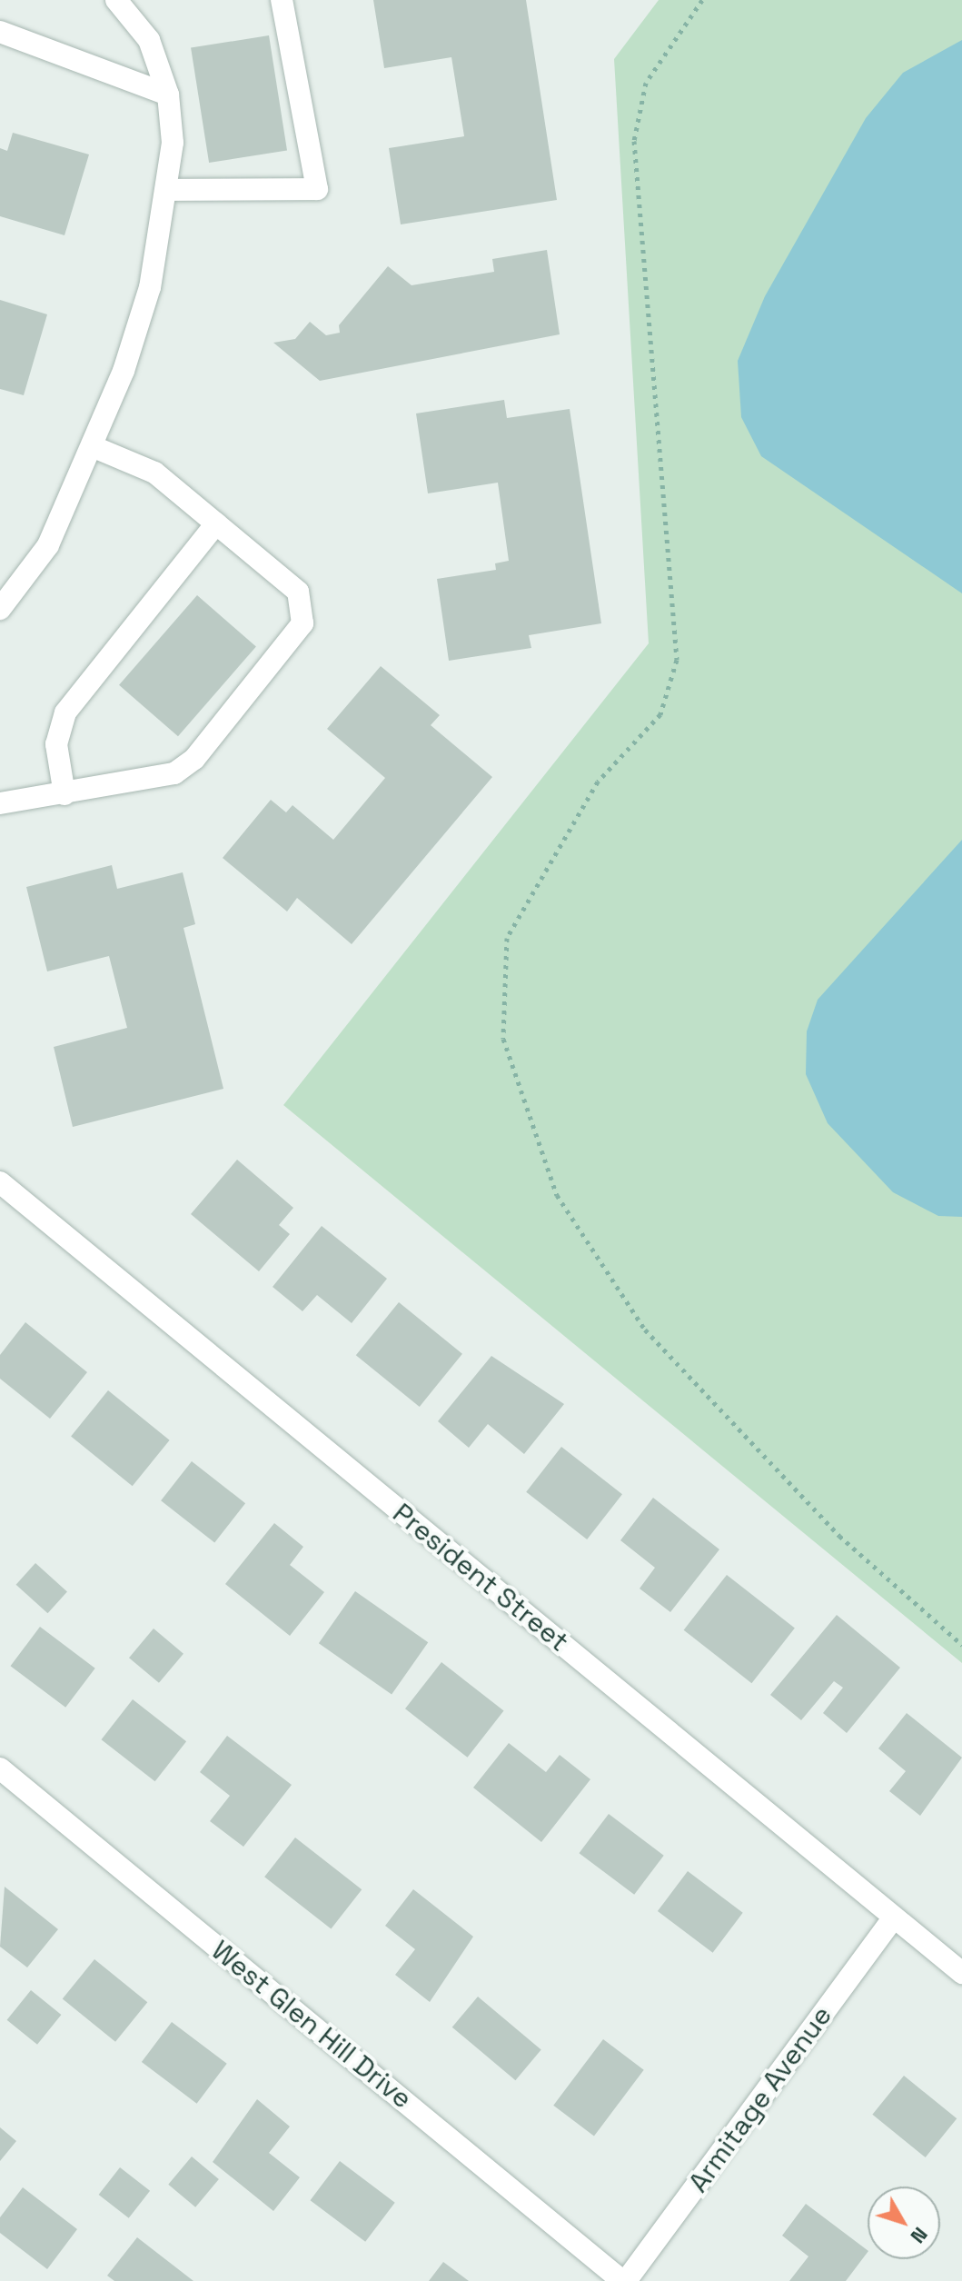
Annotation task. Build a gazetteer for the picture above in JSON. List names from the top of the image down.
{
  "streets": {
    "street": ["President Street", "West Glen Hill Drive", "Armitage Avenue"]
  },
  "crossings": [
    ["President Street", "Armitage Avenue"],
    ["West Glen Hill Drive", "Armitage Avenue"]
  ],
  "north": "bottom right"
}
